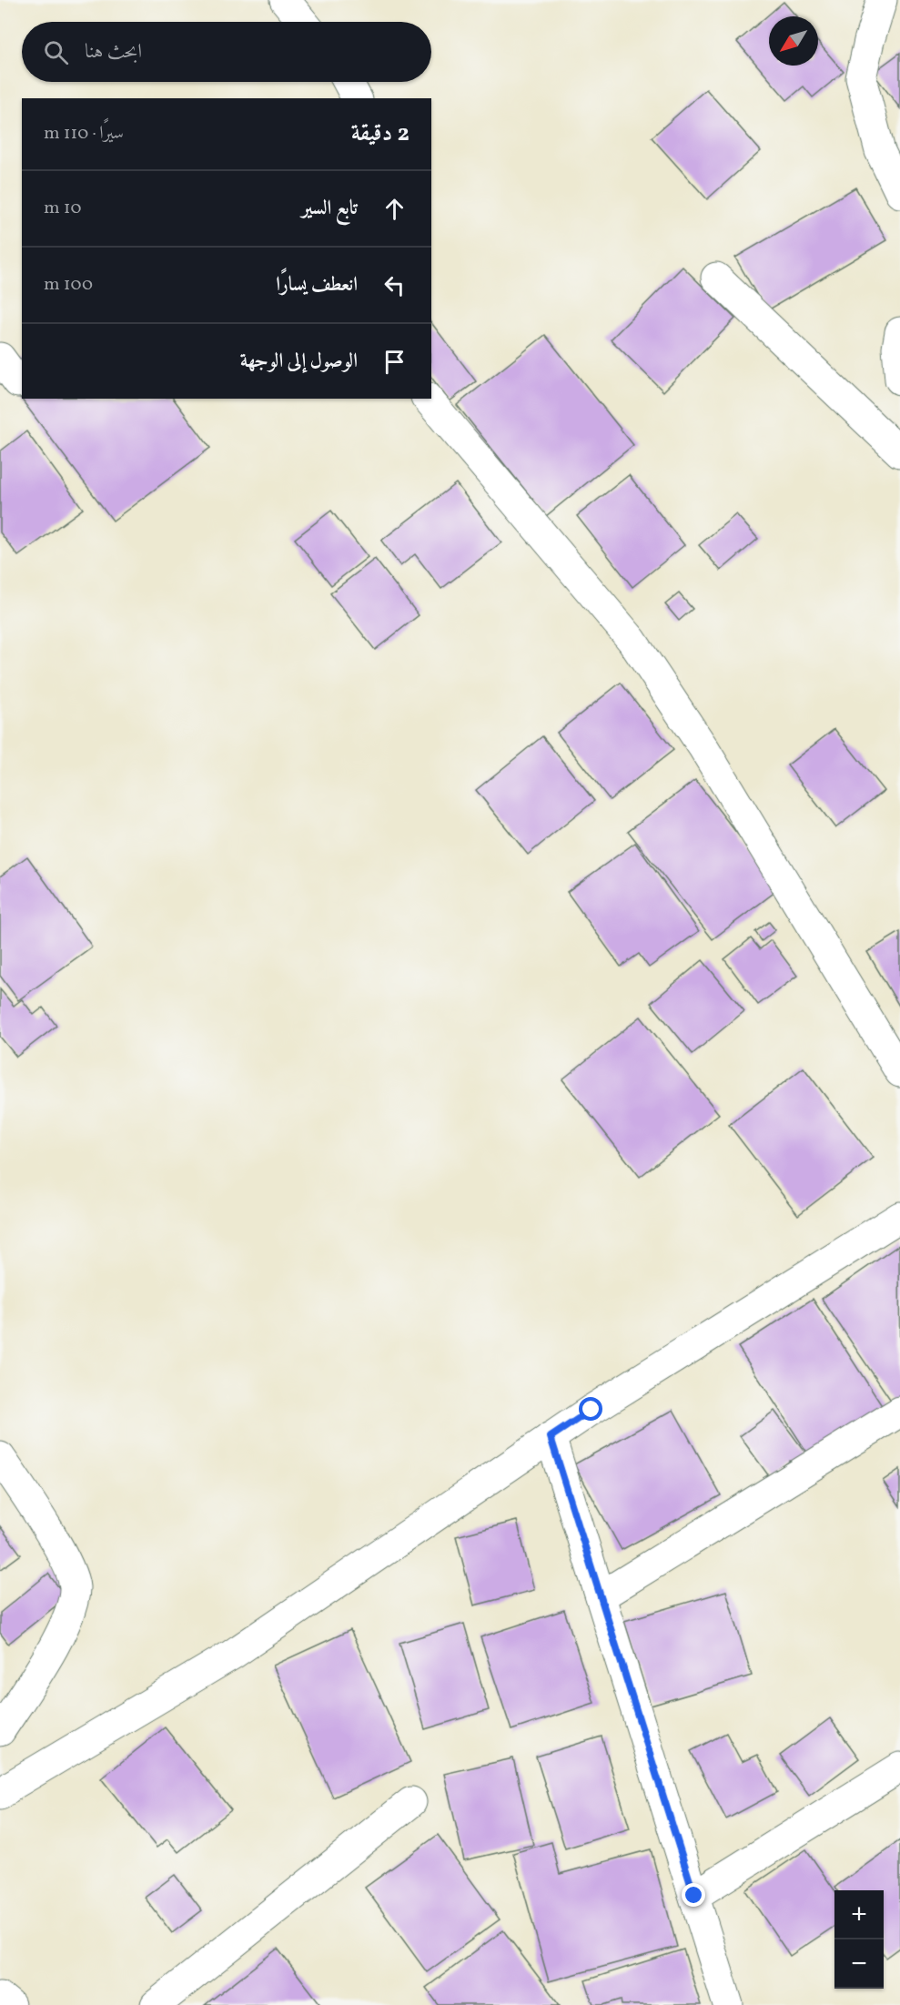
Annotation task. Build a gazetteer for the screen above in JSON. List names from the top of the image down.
{
  "north": "bottom left",
  "page": {
    "search": "ابحث هنا",
    "heading": ["2 دقيقة", "سيرًا · 110 m"],
    "list": [
      ["تابع السير", "10 m"],
      ["انعطف يسارًا", "100 m"],
      "الوصول إلى الوجهة"
    ],
    "map_buttons": ["+", "−"]
  }
}
